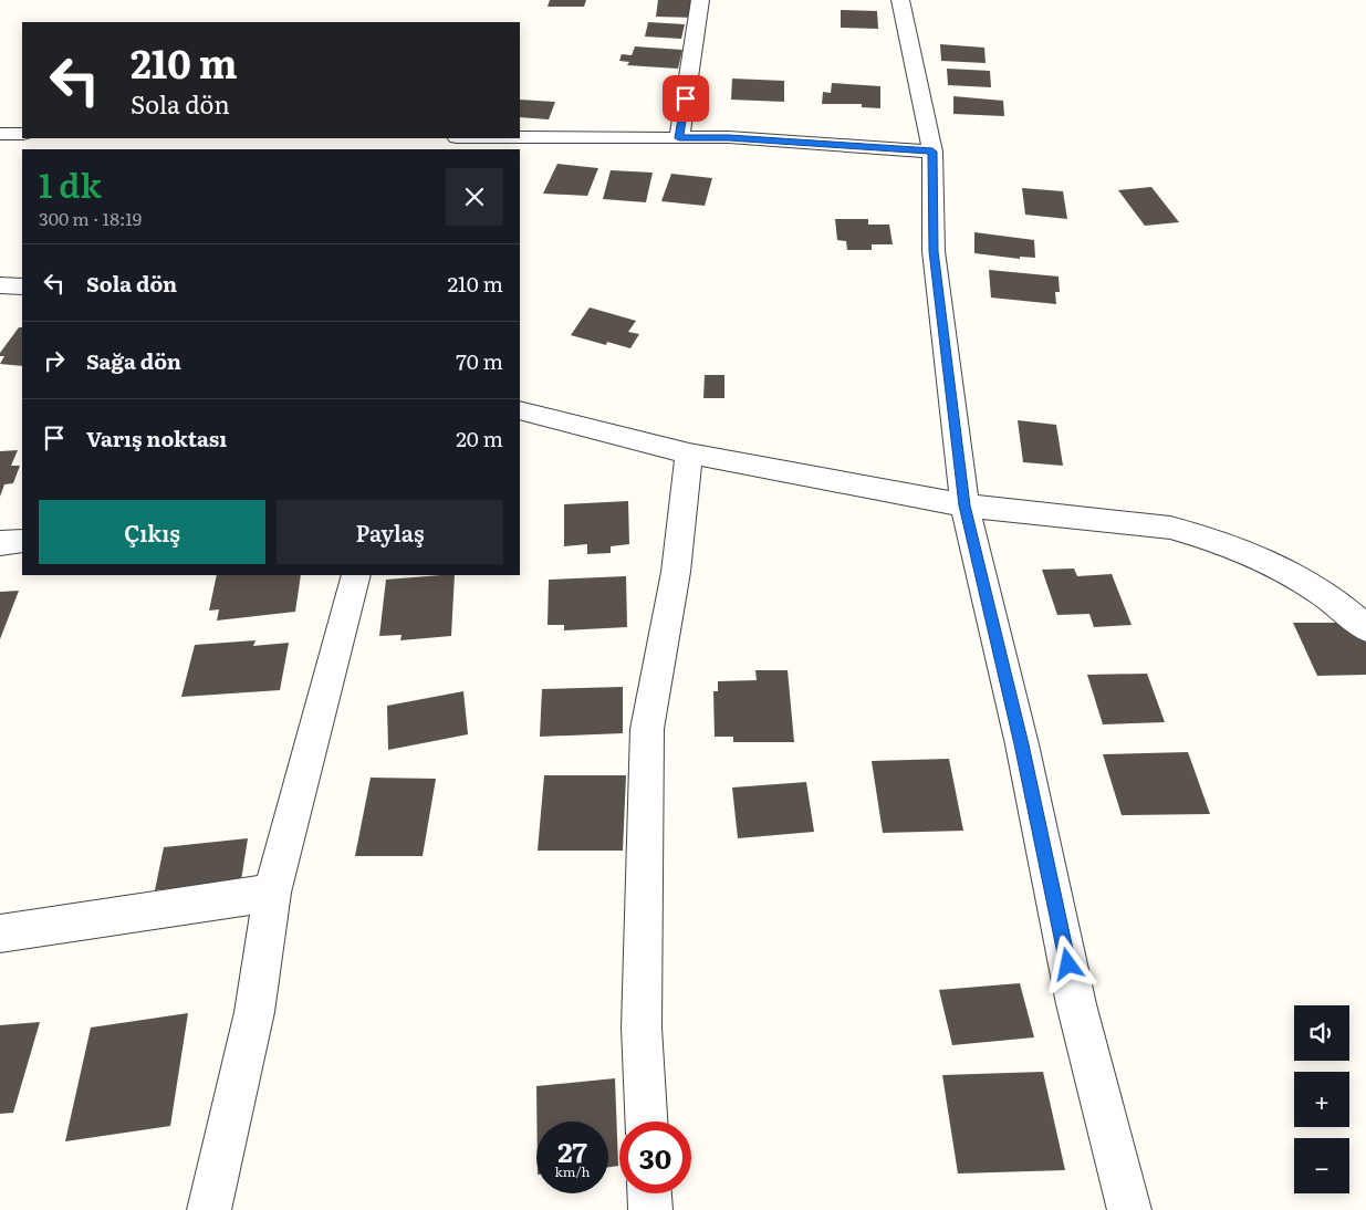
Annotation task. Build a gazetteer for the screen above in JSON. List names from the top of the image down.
{
  "page": {
    "turn": ["210 m", "Sola dön"],
    "heading": ["1 dk", "300 m · 18:19"],
    "list": [
      {
        "name": "Sola dön",
        "value": "210 m"
      },
      {
        "name": "Sağa dön",
        "value": "70 m"
      },
      {
        "name": "Varış noktası",
        "value": "20 m"
      }
    ],
    "buttons": ["Çıkış", "Paylaş"],
    "map_buttons": ["+", "−"],
    "speed": "27 km/h",
    "limit": "30"
  }
}
